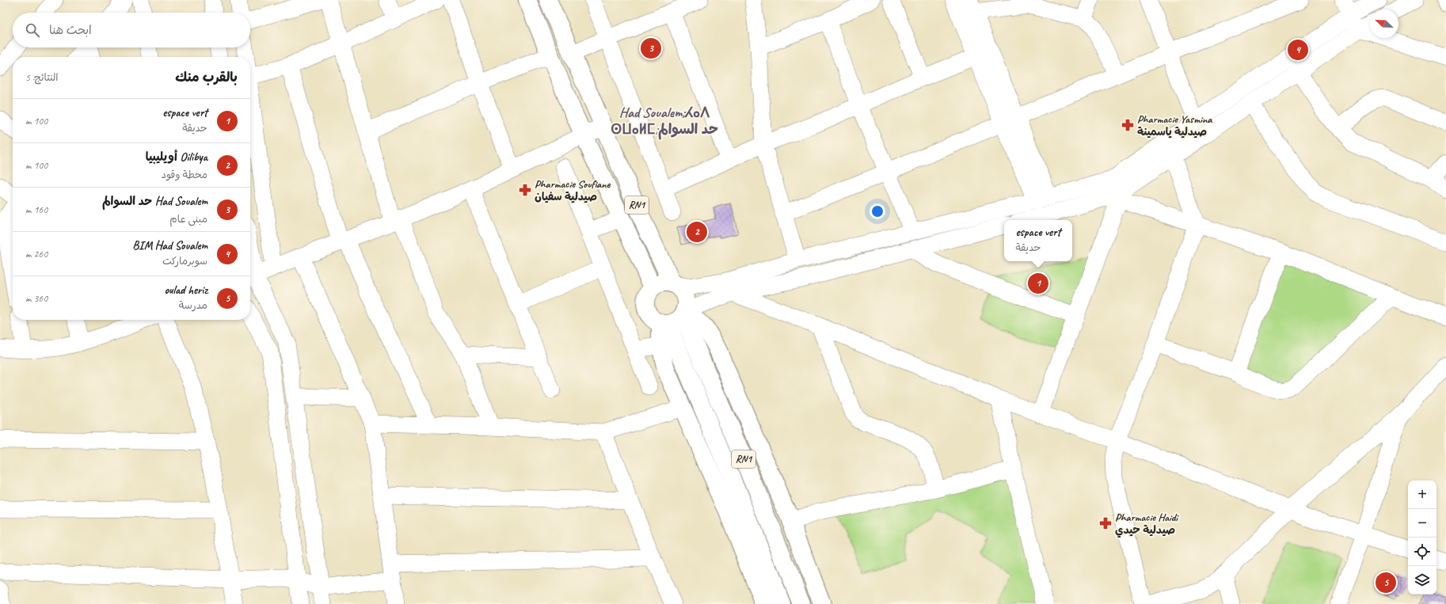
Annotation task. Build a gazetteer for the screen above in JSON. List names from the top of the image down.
{
  "streets": {
    "main road": ["RN1"]
  },
  "districts": ["Had Soualem;ⵃⴰⴷ ⵙⵡⴰⵍⵎ;حد السوالم"],
  "places": {
    "pharmacy": ["Pharmacie Yasmina صيدلية ياسمينة", "Pharmacie Soufiane صيدلية سفيان", "Pharmacie Haidi صيدلية حيدي"]
  },
  "north": "top left",
  "page": {
    "search": "ابحث هنا",
    "pins": [
      "3",
      "4",
      "2",
      "1",
      "5"
    ],
    "heading": ["بالقرب منك", "النتائج: 5"],
    "list": [
      {
        "mark": "1",
        "name": "espace vert",
        "note": "حديقة",
        "value": "100 m"
      },
      {
        "mark": "2",
        "name": "Oilibya أويليبيا",
        "note": "محطة وقود",
        "value": "100 m"
      },
      {
        "mark": "3",
        "name": "Had Soualem حد السوالم",
        "note": "مبنى عام",
        "value": "160 m"
      },
      {
        "mark": "4",
        "name": "BIM Had Soualem",
        "note": "سوبرماركت",
        "value": "260 m"
      },
      {
        "mark": "5",
        "name": "oulad heriz",
        "note": "مدرسة",
        "value": "360 m"
      }
    ],
    "popup": ["espace vert", "حديقة"],
    "map_buttons": ["+", "−"]
  }
}
